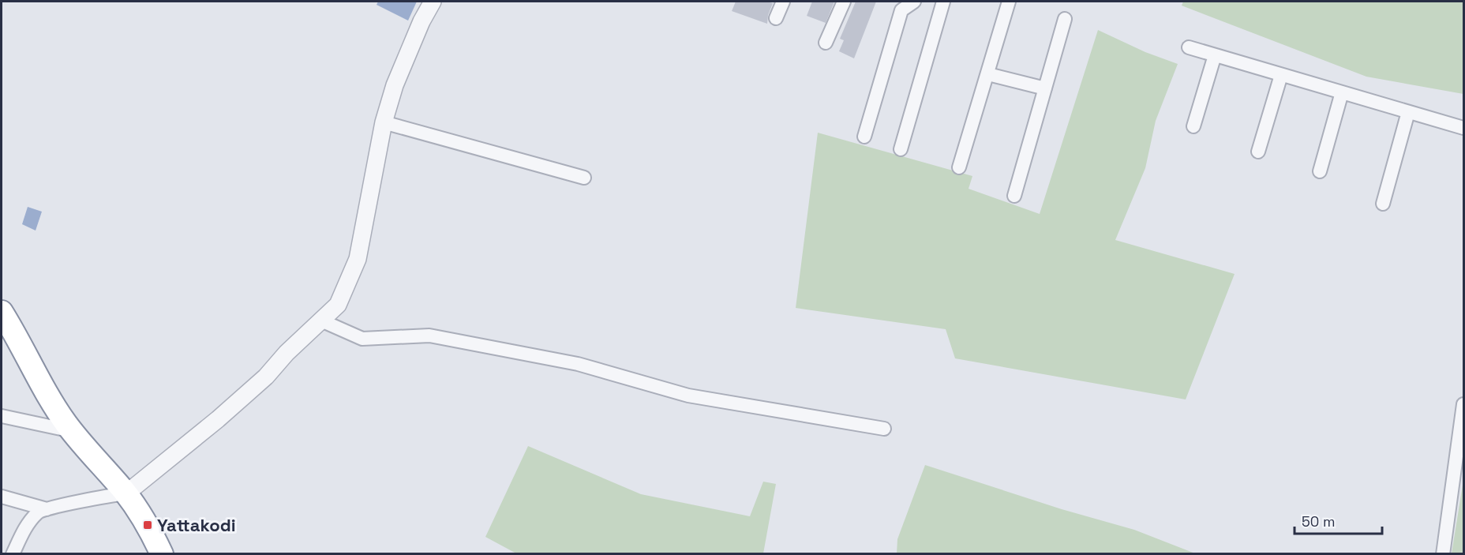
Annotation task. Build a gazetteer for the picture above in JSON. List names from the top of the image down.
{
  "places": {
    "transit": ["Yattakodi"]
  },
  "scale_bar": "50 m"
}
